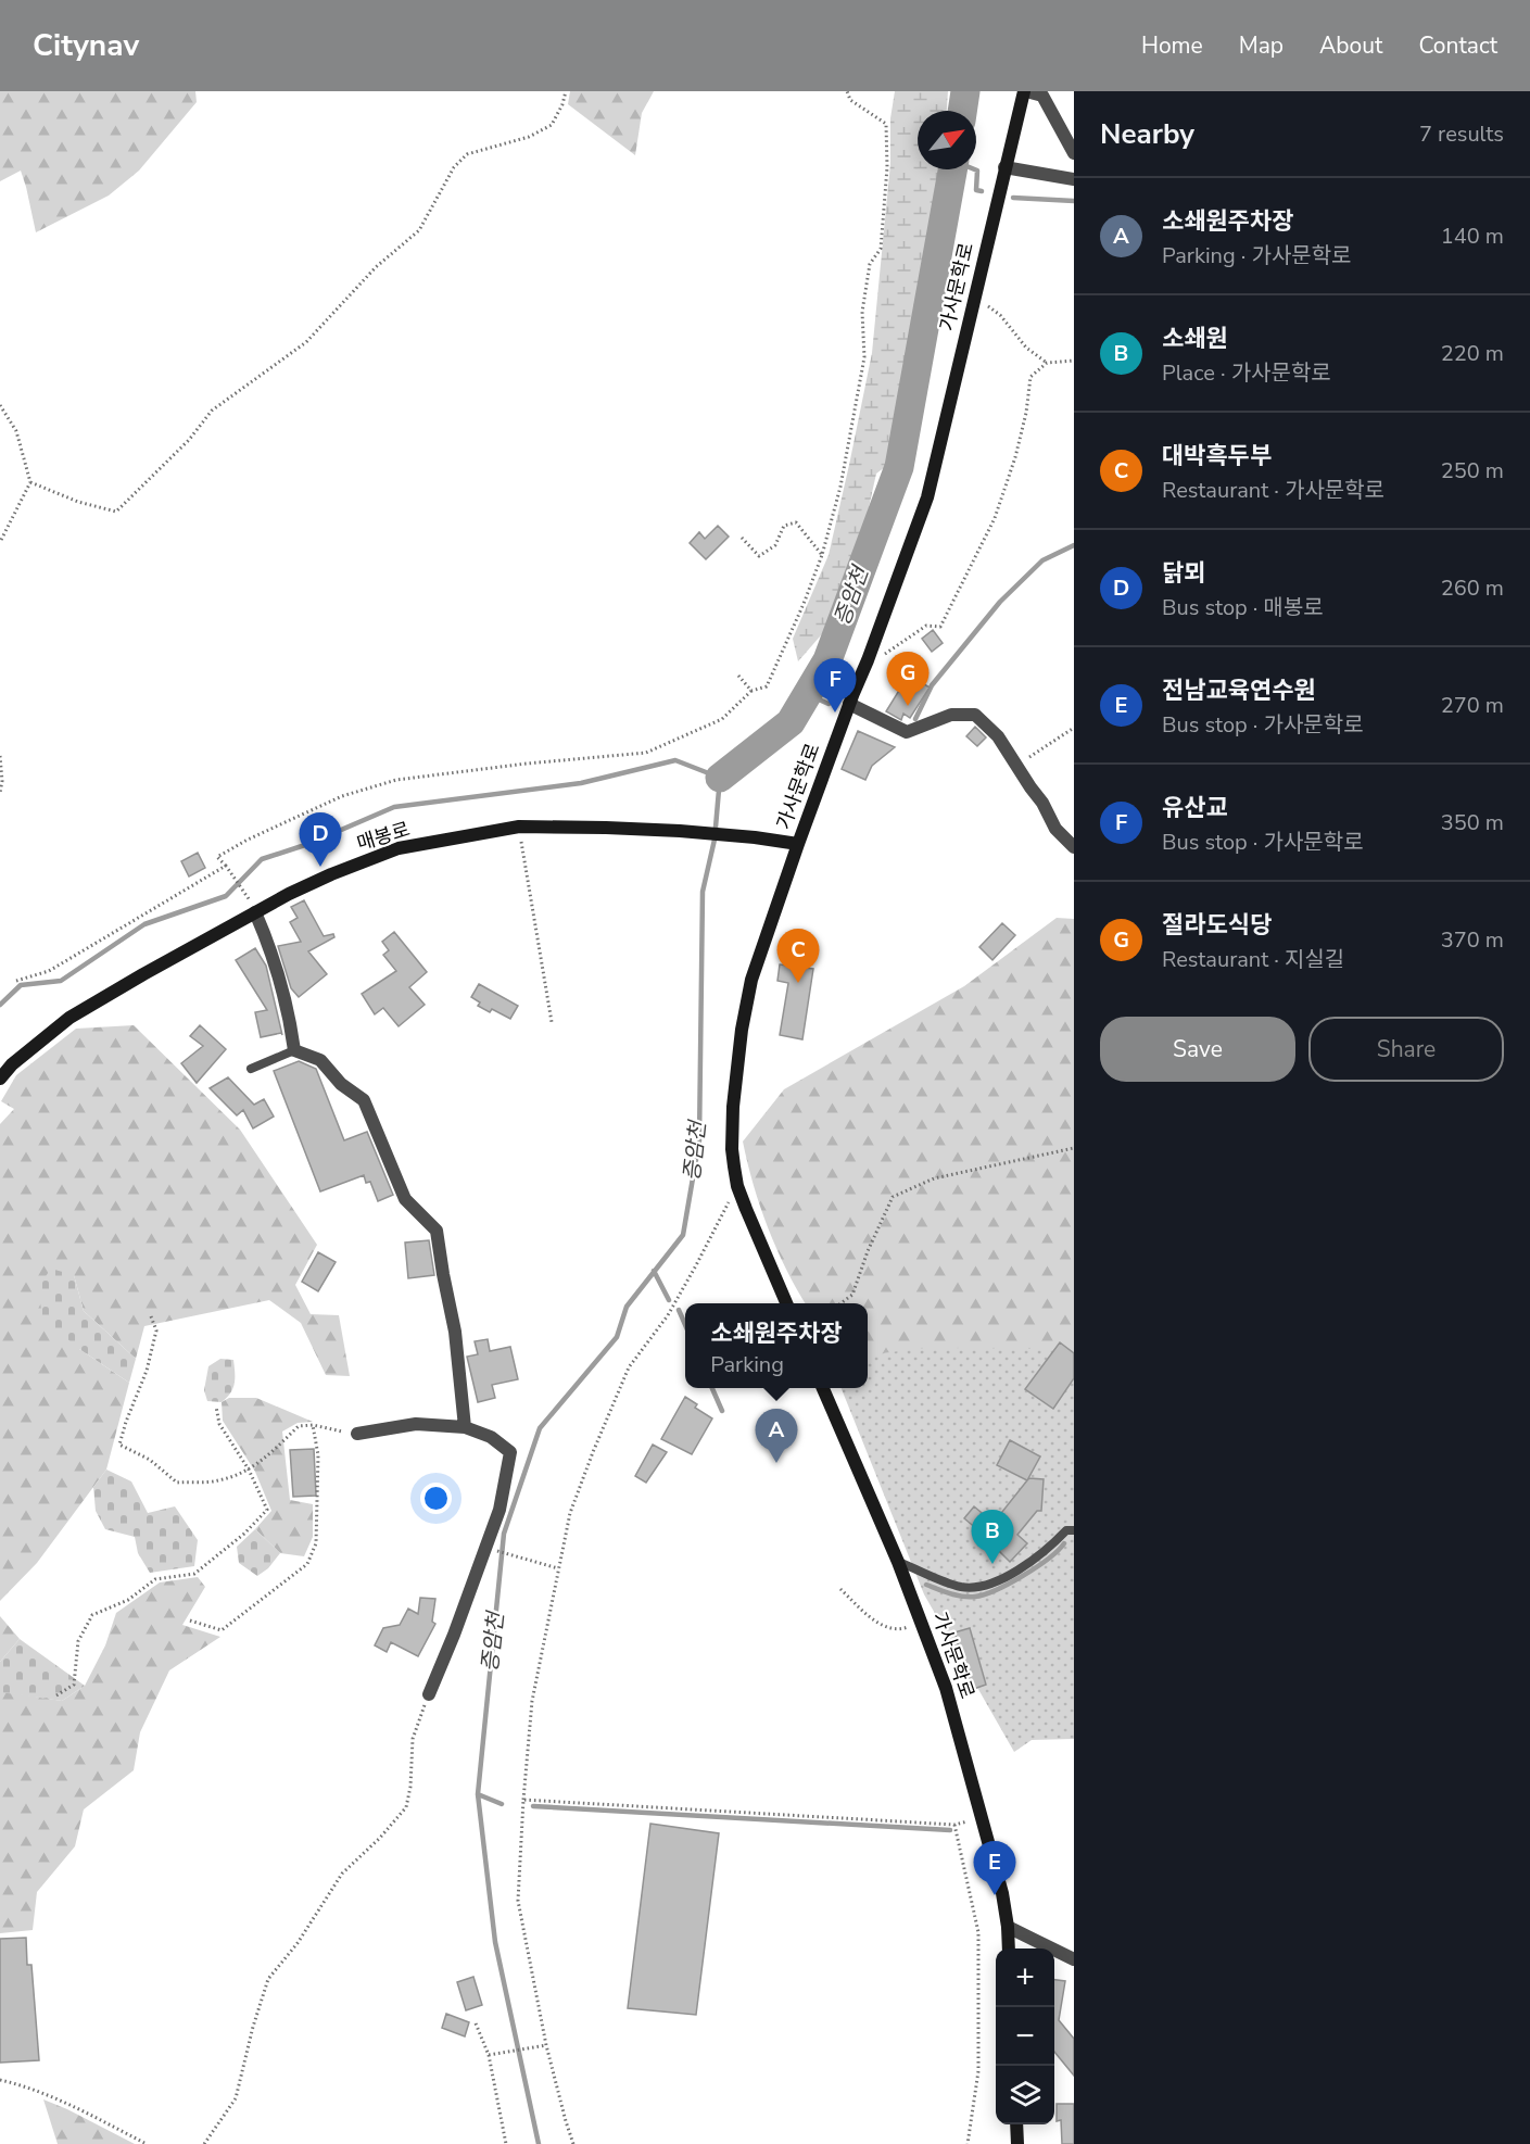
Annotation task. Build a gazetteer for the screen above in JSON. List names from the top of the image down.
{
  "streets": {
    "main road": ["가사문학로", "매봉로"]
  },
  "crossings": [
    ["가사문학로", "매봉로"]
  ],
  "water": ["증암천"],
  "north": "top right",
  "page": {
    "header": "Citynav",
    "nav": [
      "Home",
      "Map",
      "About",
      "Contact"
    ],
    "heading": ["Nearby", "7 results"],
    "list": [
      {
        "mark": "A",
        "name": "소쇄원주차장",
        "note": "Parking · 가사문학로",
        "value": "140 m"
      },
      {
        "mark": "B",
        "name": "소쇄원",
        "note": "Place · 가사문학로",
        "value": "220 m"
      },
      {
        "mark": "C",
        "name": "대박흑두부",
        "note": "Restaurant · 가사문학로",
        "value": "250 m"
      },
      {
        "mark": "D",
        "name": "닭뫼",
        "note": "Bus stop · 매봉로",
        "value": "260 m"
      },
      {
        "mark": "E",
        "name": "전남교육연수원",
        "note": "Bus stop · 가사문학로",
        "value": "270 m"
      },
      {
        "mark": "F",
        "name": "유산교",
        "note": "Bus stop · 가사문학로",
        "value": "350 m"
      },
      {
        "mark": "G",
        "name": "절라도식당",
        "note": "Restaurant · 지실길",
        "value": "370 m"
      }
    ],
    "pins": [
      "G",
      "F",
      "D",
      "C",
      "A",
      "B",
      "E"
    ],
    "buttons": ["Save", "Share"],
    "popup": ["소쇄원주차장", "Parking"],
    "map_buttons": ["+", "−"]
  }
}
